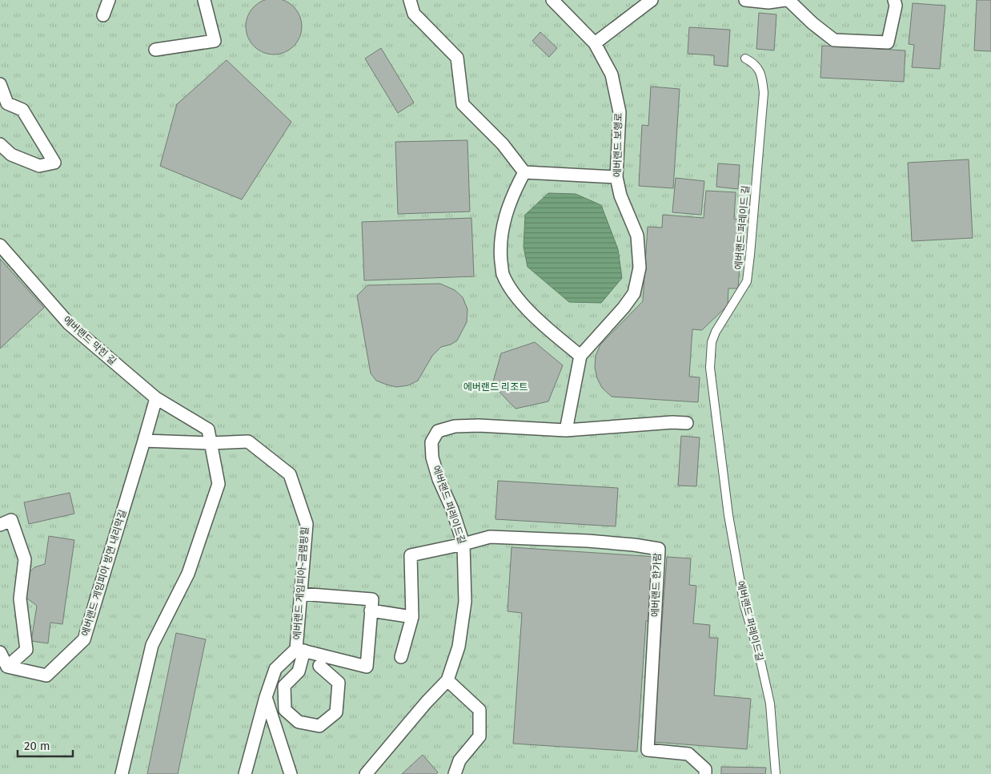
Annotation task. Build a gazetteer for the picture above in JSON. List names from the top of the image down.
{
  "streets": {
    "street": [
      "에버랜드 보행로",
      "에버랜드 막힌 길",
      "에버랜드 퍼레이드길",
      "에버랜드 게임피아 방면 내리막길",
      "에버랜드 게임피아~글램핑힐",
      "에버랜드 한가람"
    ],
    "lane": ["에버랜드 퍼레이드 길"]
  },
  "crossings": [
    ["에버랜드 퍼레이드 길", "에버랜드 퍼레이드길"],
    ["에버랜드 막힌 길", "에버랜드 게임피아~글램핑힐"],
    ["에버랜드 퍼레이드길", "에버랜드 한가람"],
    ["에버랜드 게임피아 방면 내리막길", "에버랜드 게임피아~글램핑힐"]
  ],
  "parks": ["에버랜드 리조트"],
  "scale_bar": "20 m"
}
